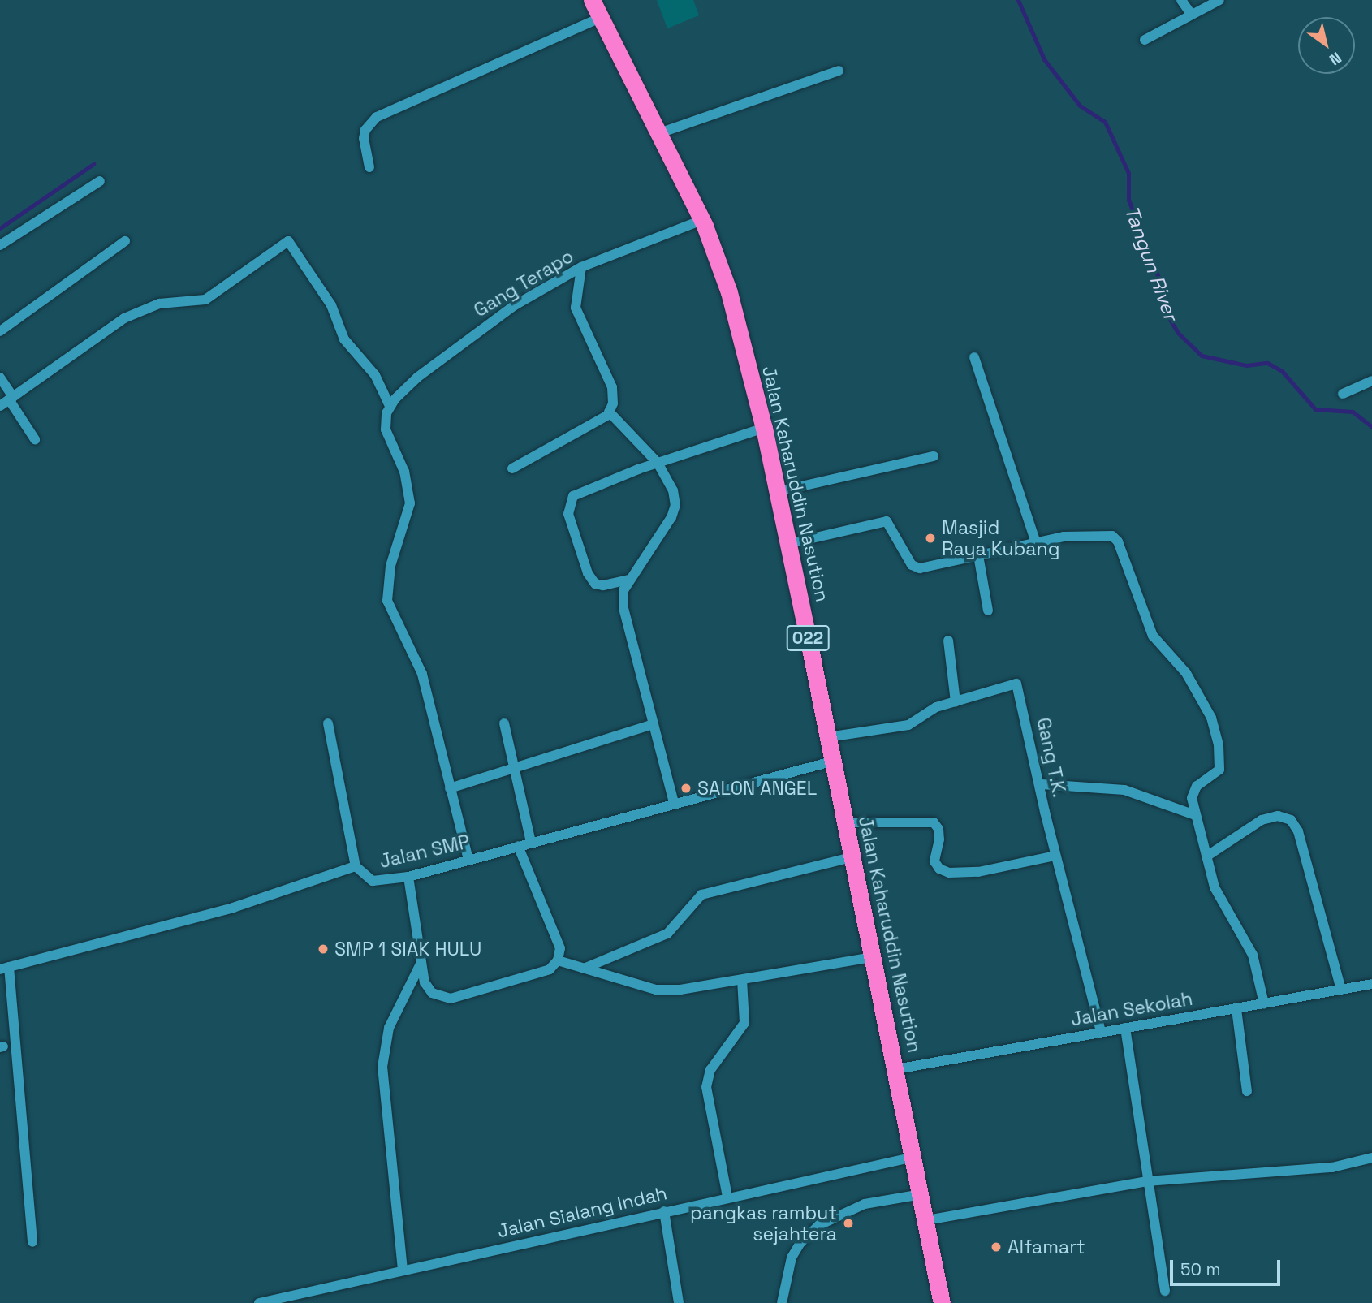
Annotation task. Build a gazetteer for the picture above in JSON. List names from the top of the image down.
{
  "streets": {
    "highway": ["Jalan Kaharuddin Nasution", "022"],
    "street": [
      "Gang Terapo",
      "Gang T.K.",
      "Jalan SMP",
      "Jalan Sekolah",
      "Jalan Sialang Indah"
    ]
  },
  "crossings": [
    ["Gang Terapo", "Jalan Kaharuddin Nasution"],
    ["Jalan Kaharuddin Nasution", "Gang T.K."],
    ["Jalan Kaharuddin Nasution", "Jalan SMP"],
    ["Jalan Kaharuddin Nasution", "Jalan Sekolah"],
    ["Jalan Kaharuddin Nasution", "Jalan Sialang Indah"],
    ["Gang T.K.", "Jalan Sekolah"]
  ],
  "water": ["Tangun River"],
  "places": [
    "Masjid Raya Kubang",
    "SALON ANGEL",
    "SMP 1 SIAK HULU",
    "pangkas rambut sejahtera",
    "Alfamart"
  ],
  "scale_bar": "50 m",
  "north": "bottom right"
}
